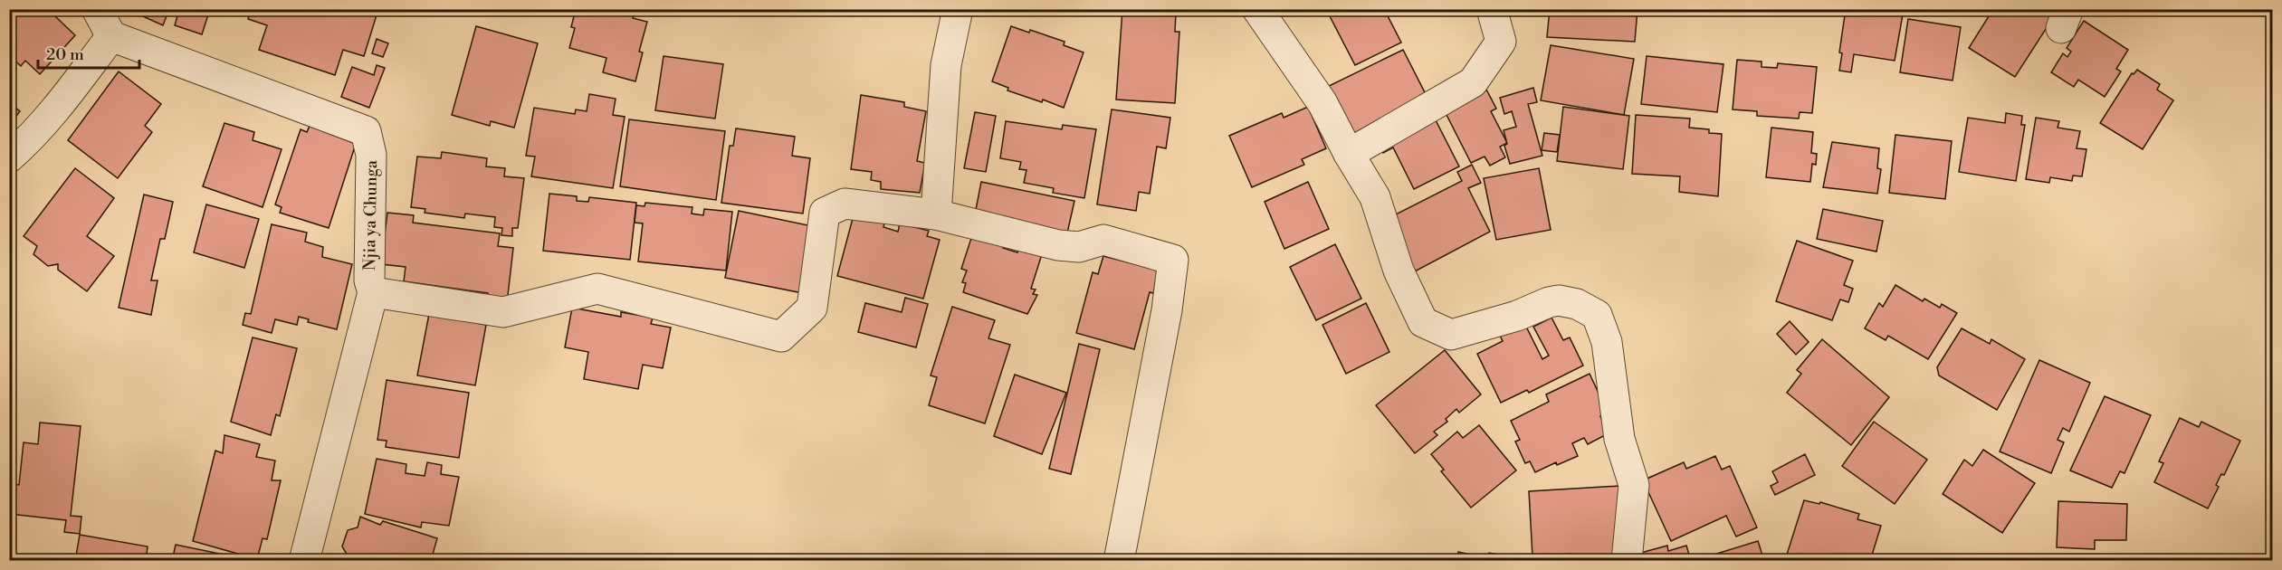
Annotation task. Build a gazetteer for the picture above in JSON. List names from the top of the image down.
{
  "streets": {
    "street": ["Njia ya Chunga"]
  },
  "scale_bar": "20 m"
}
